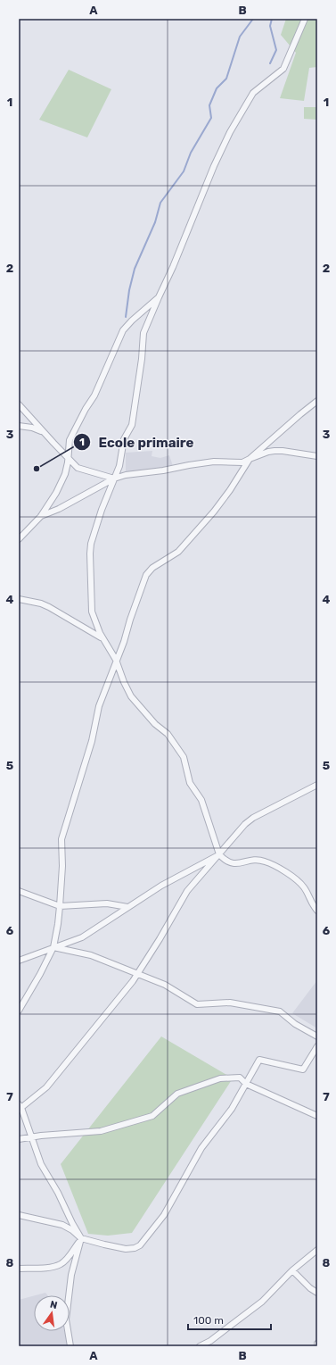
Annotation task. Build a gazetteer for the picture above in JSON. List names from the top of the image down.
{
  "places": ["Ecole primaire"],
  "scale_bar": "100 m",
  "north": "top",
  "grid": {
    "columns": ["A", "B"],
    "rows": [
      "1",
      "2",
      "3",
      "4",
      "5",
      "6",
      "7",
      "8"
    ]
  }
}
